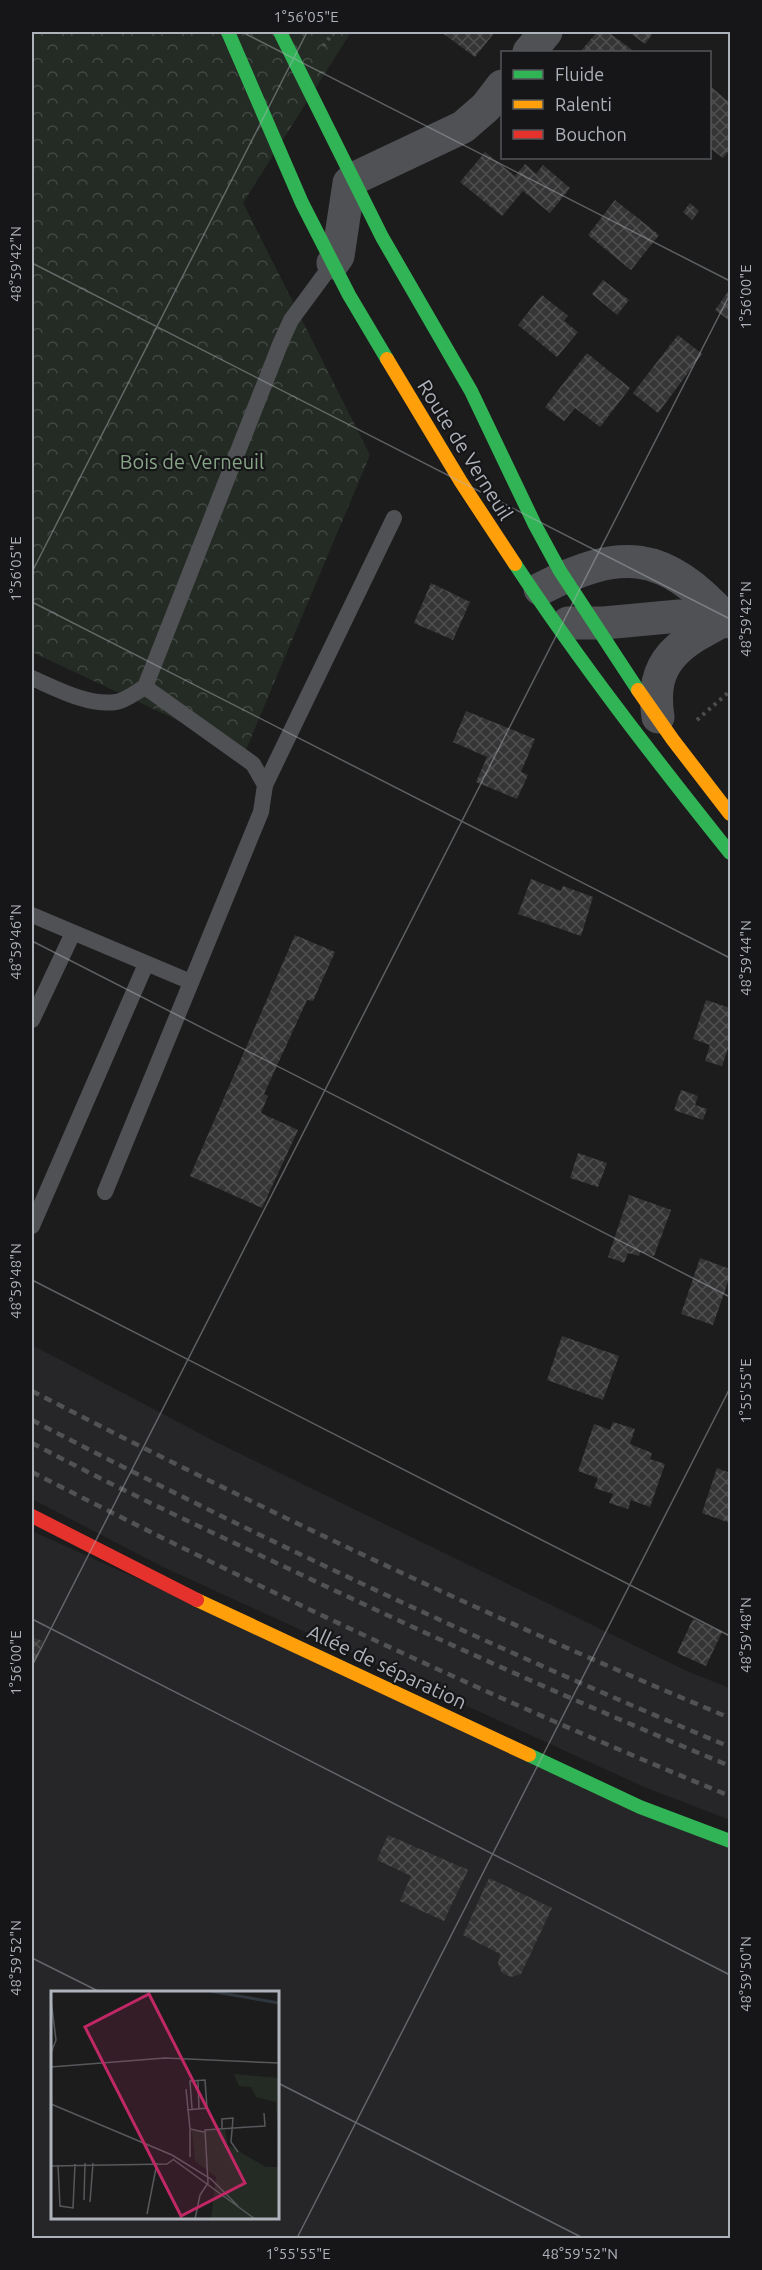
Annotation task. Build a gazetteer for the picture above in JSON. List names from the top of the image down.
{
  "streets": {
    "main road": ["Route de Verneuil", "Allée de séparation"]
  },
  "parks": ["Bois de Verneuil"],
  "legend": ["Fluide", "Ralenti", "Bouchon"],
  "coordinates": [
    "1°56'05\"E",
    "48°59'42\"N",
    "1°56'00\"E",
    "48°59'46\"N",
    "48°59'44\"N",
    "48°59'48\"N",
    "1°55'55\"E",
    "48°59'52\"N",
    "48°59'50\"N"
  ]
}
